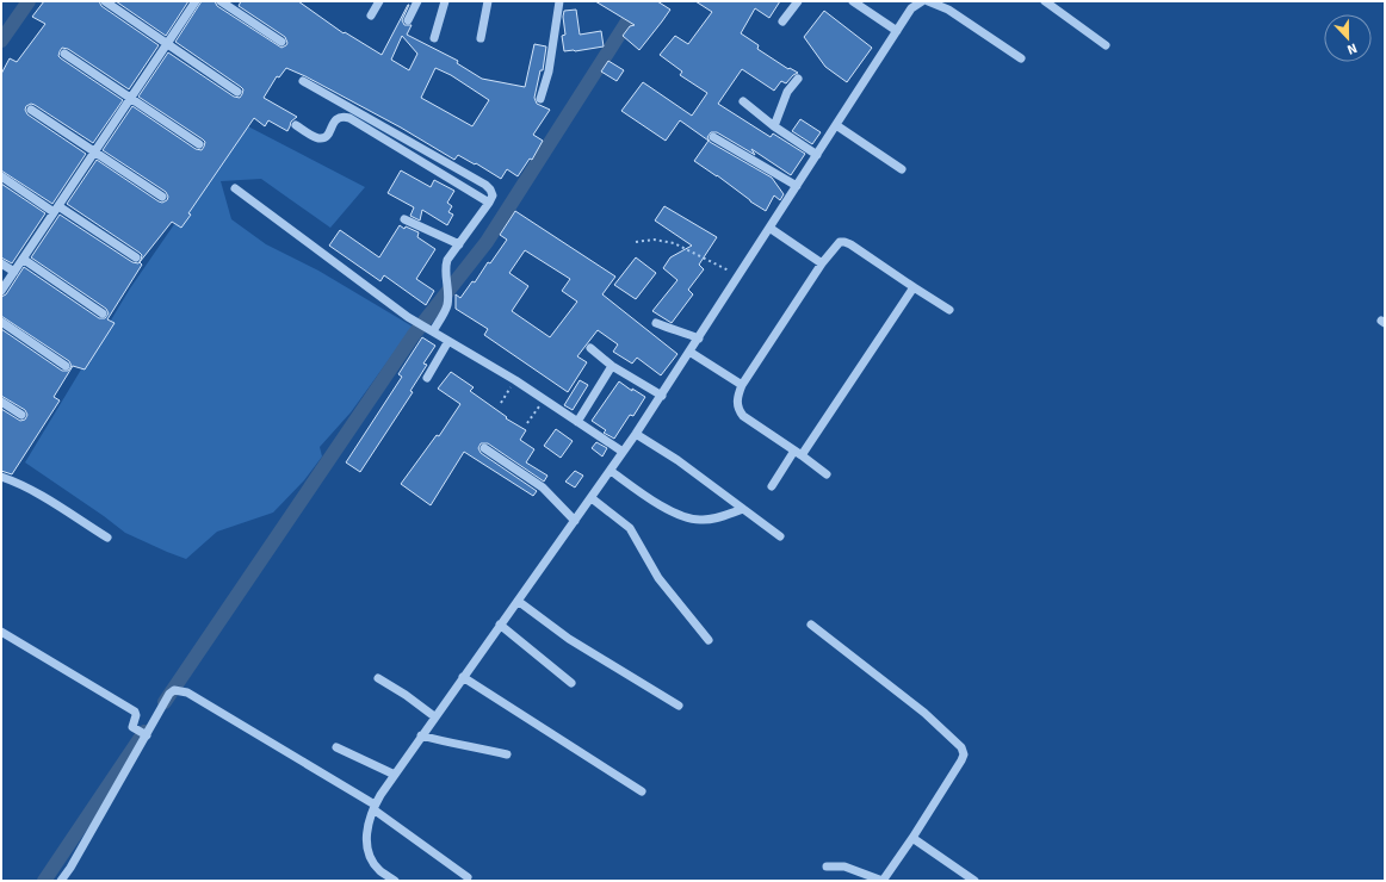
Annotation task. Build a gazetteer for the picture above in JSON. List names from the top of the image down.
{
  "north": "bottom"
}
